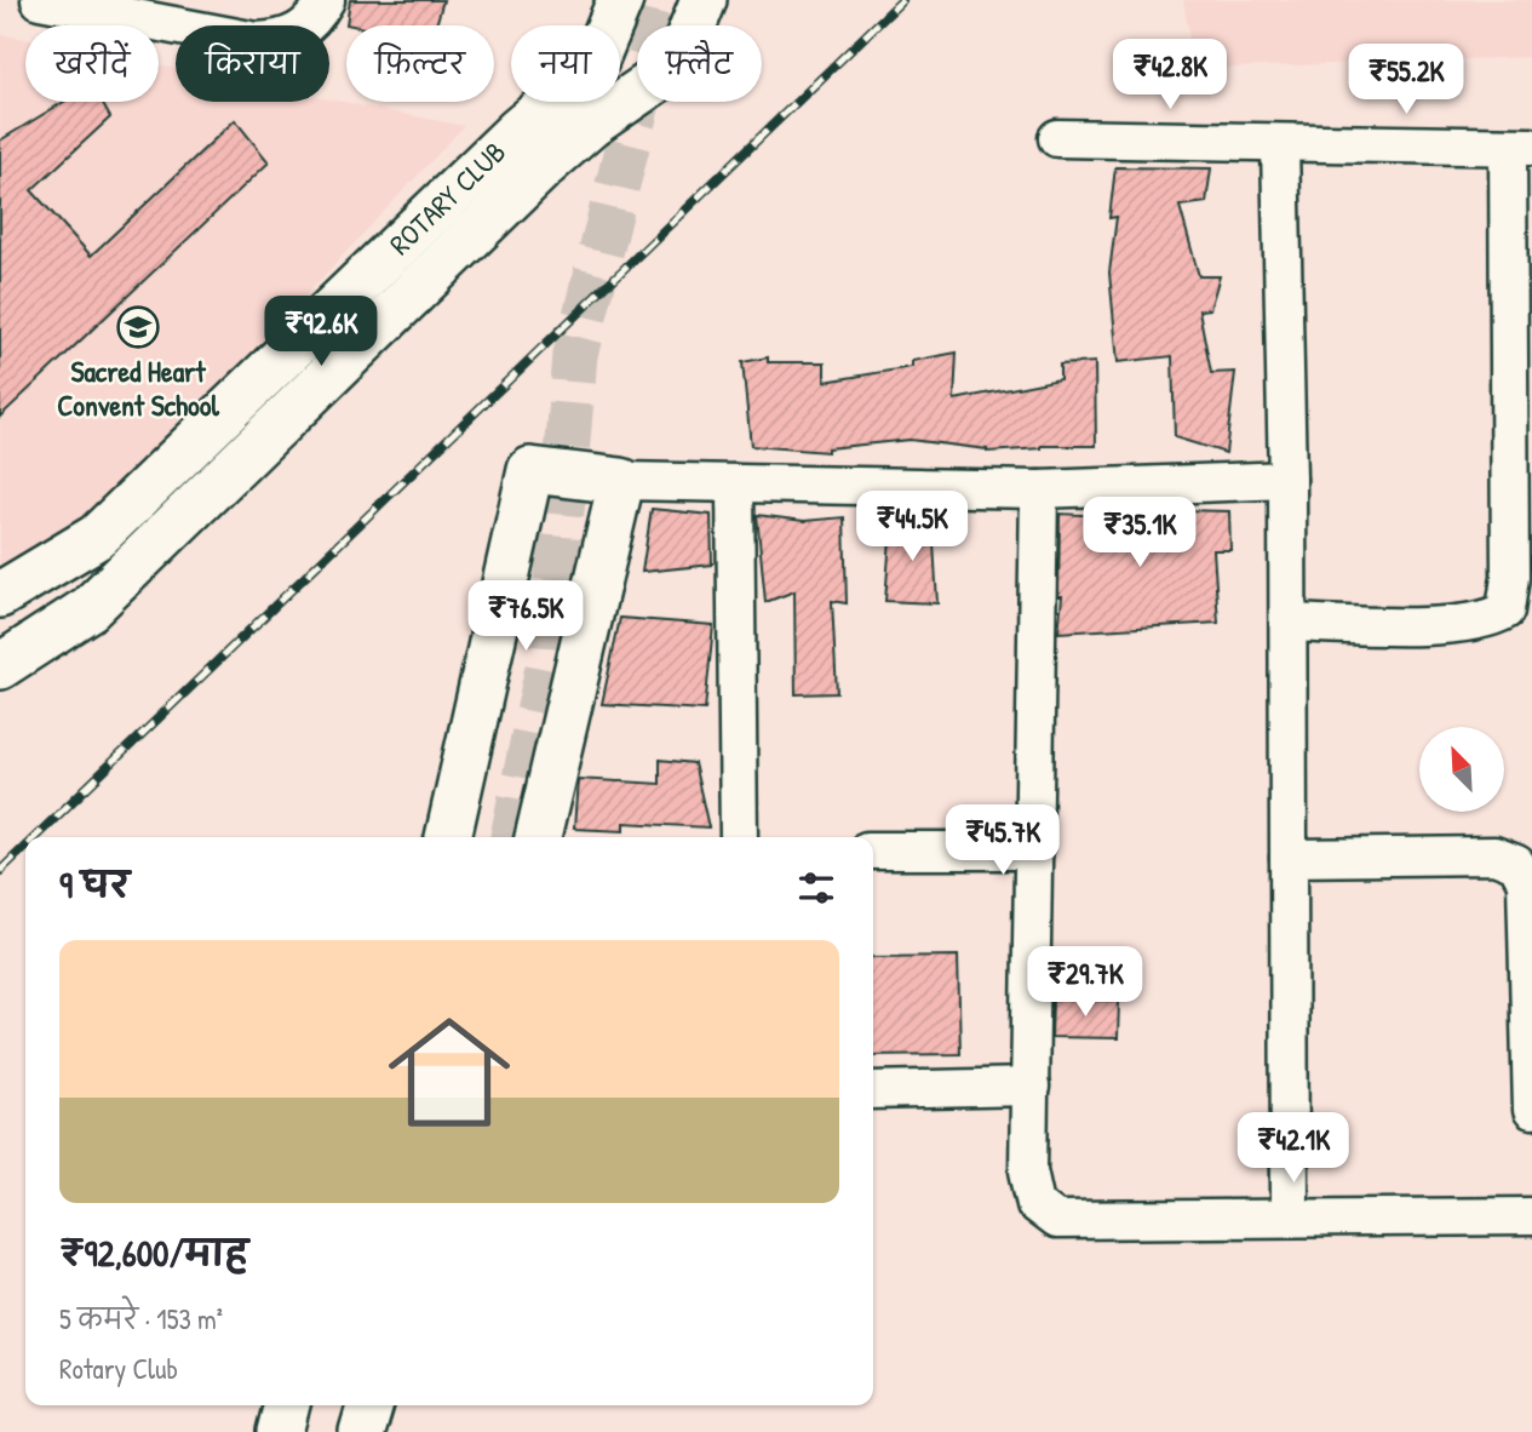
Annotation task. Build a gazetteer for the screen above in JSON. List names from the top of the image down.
{
  "streets": {
    "street": ["ROTARY CLUB"]
  },
  "places": {
    "school or university": ["Sacred Heart Convent School"]
  },
  "north": "top left",
  "page": {
    "chip": [
      "खरीदें",
      "किराया",
      "फ़िल्टर",
      "नया",
      "फ़्लैट"
    ],
    "price": [
      "₹42.8K",
      "₹55.2K",
      "₹92.6K",
      "₹44.5K",
      "₹35.1K",
      "₹76.5K",
      "₹45.7K",
      "₹29.7K",
      "₹42.1K"
    ],
    "heading": "9 घर",
    "list": [
      {
        "name": "₹92,600/माह",
        "note": "5 कमरे · 153 m² · Rotary Club"
      }
    ]
  }
}
